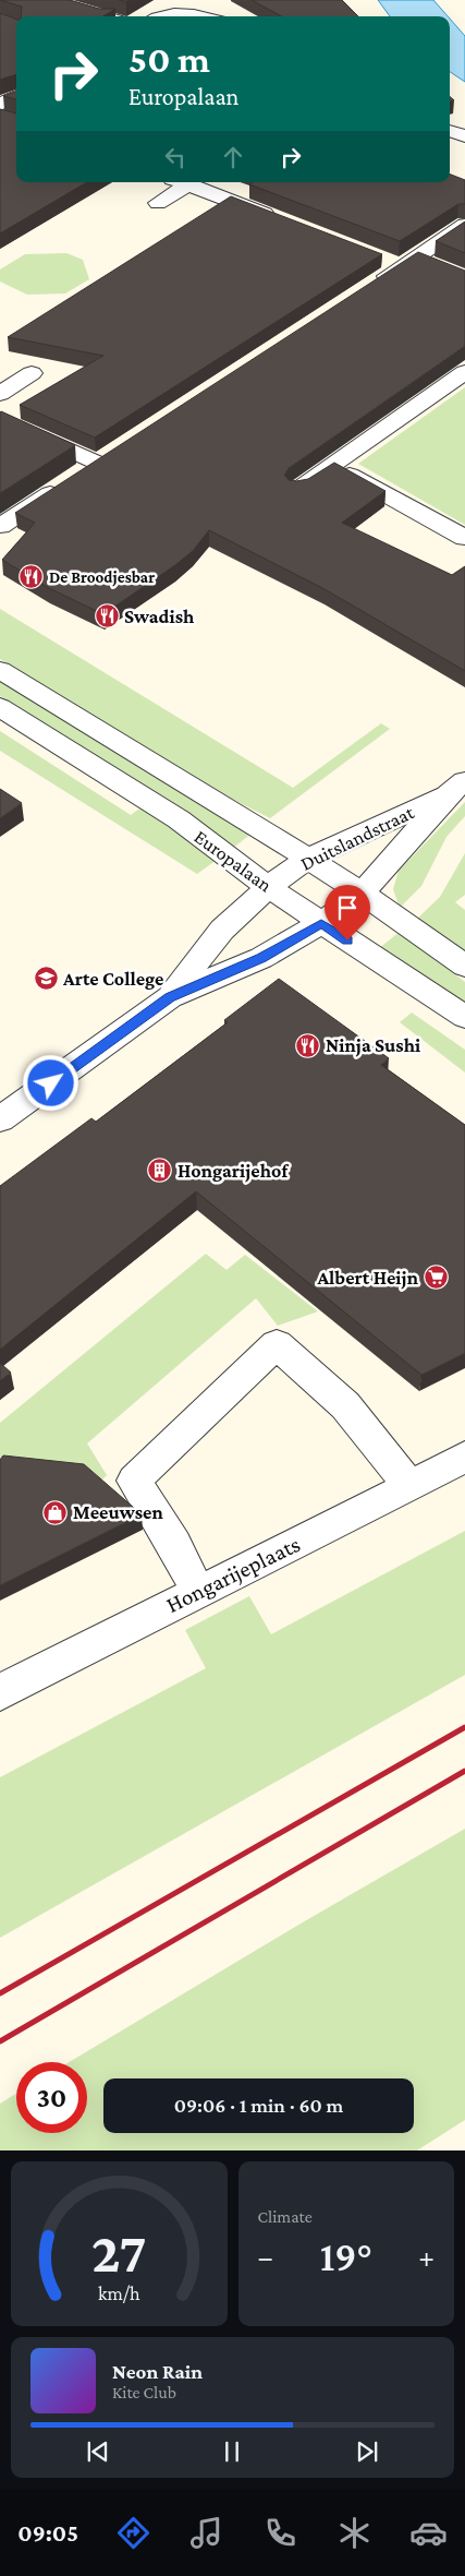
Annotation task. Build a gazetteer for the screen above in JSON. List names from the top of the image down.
{
  "streets": {
    "street": ["Duitslandstraat", "Europalaan", "Hongarijeplaats"]
  },
  "crossings": [
    ["Duitslandstraat", "Europalaan"]
  ],
  "places": {
    "restaurant": ["De Broodjesbar", "Swadish", "Ninja Sushi"],
    "school or university": ["Arte College"],
    "building": ["Hongarijehof"],
    "supermarket": ["Albert Heijn"],
    "shop": ["Meeuwsen"]
  },
  "page": {
    "turn": ["50 m", "Europalaan"],
    "limit": "30",
    "trip": "09:06 · 1 min · 60 m",
    "tile": "Climate",
    "heat": ["−", "19°", "+"],
    "song": ["Neon Rain", "Kite Club"],
    "tabs": "09:05",
    "gauge": ["27", "km/h"]
  }
}
